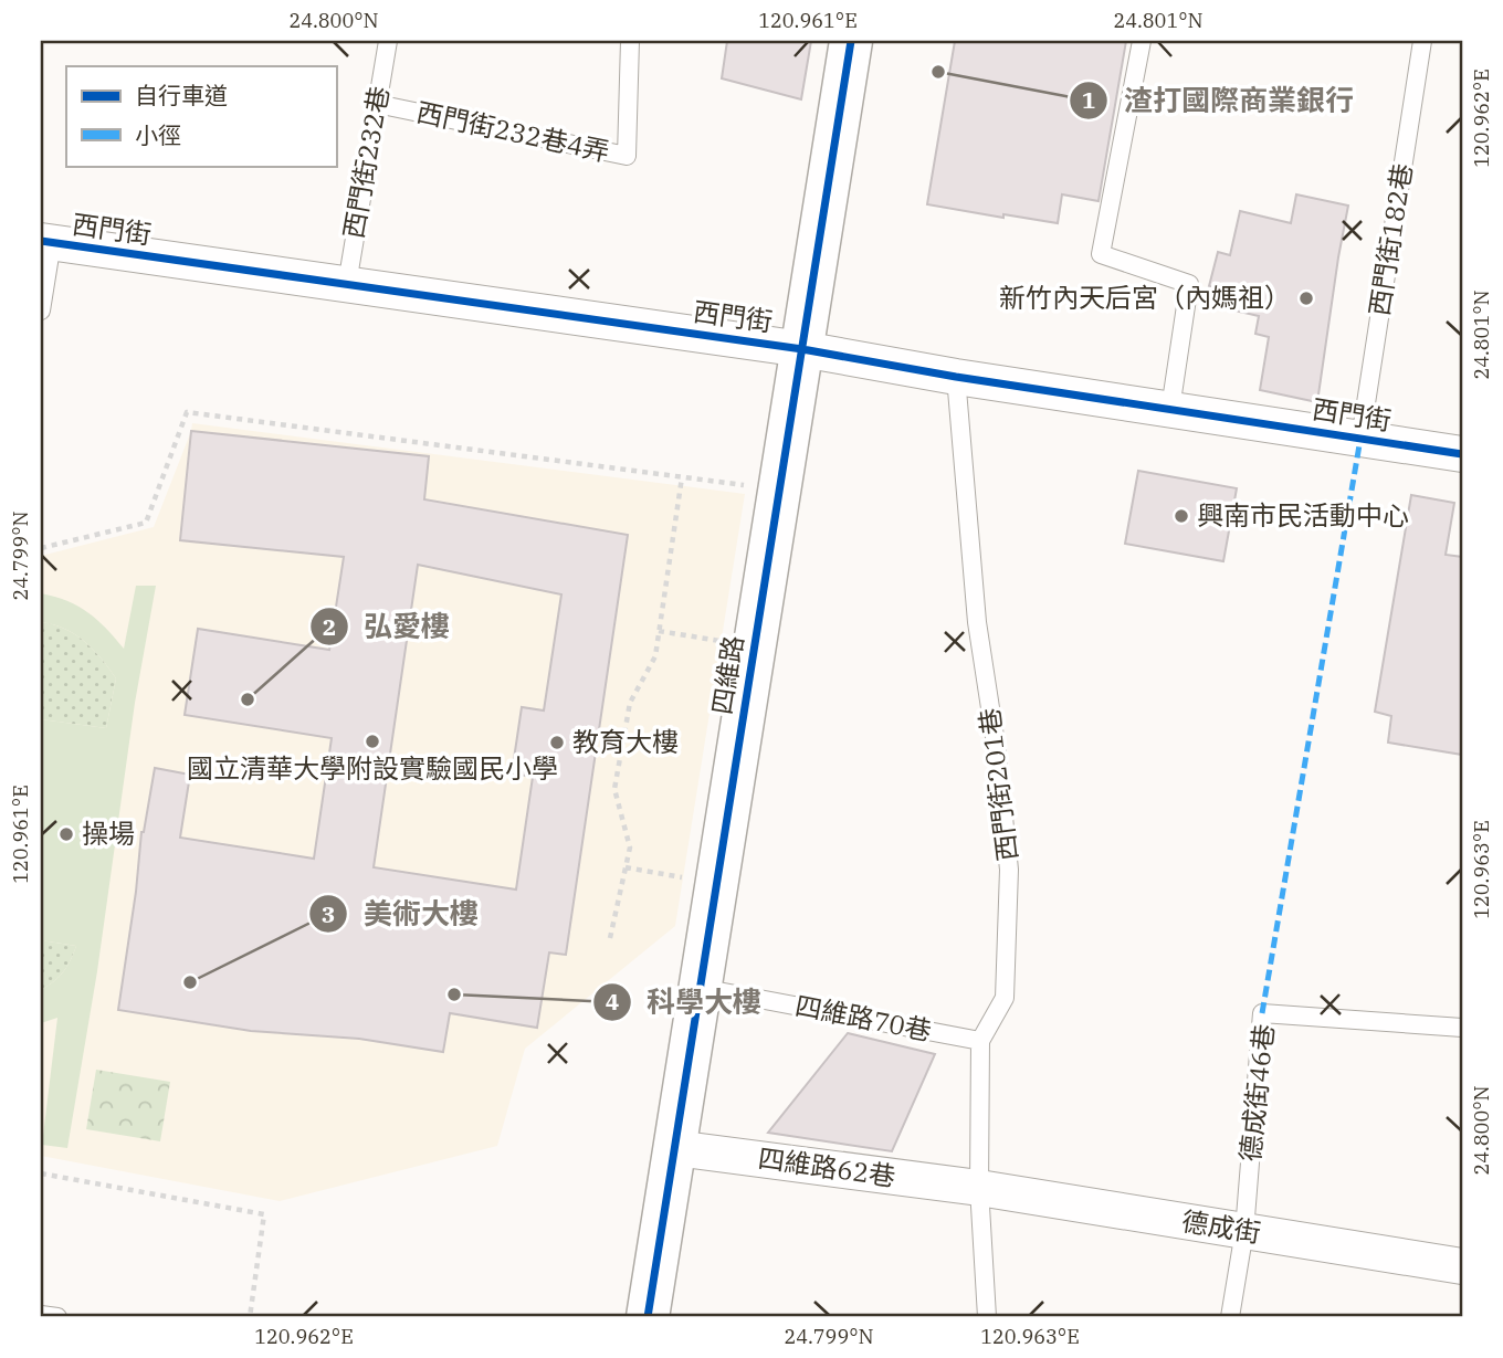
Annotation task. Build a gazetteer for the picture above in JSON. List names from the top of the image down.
{
  "streets": {
    "street": [
      "西門街",
      "四維路",
      "四維路62巷",
      "德成街"
    ],
    "lane": [
      "西門街232巷4弄",
      "西門街232巷",
      "西門街182巷",
      "西門街201巷",
      "四維路70巷",
      "德成街46巷"
    ]
  },
  "crossings": [
    ["西門街232巷4弄", "西門街232巷"],
    ["西門街232巷", "西門街"],
    ["西門街", "西門街182巷"],
    ["西門街", "四維路"],
    ["西門街", "西門街201巷"],
    ["四維路", "四維路70巷"],
    ["四維路", "四維路62巷"],
    ["西門街201巷", "四維路70巷"],
    ["西門街201巷", "四維路62巷"],
    ["西門街201巷", "德成街"],
    ["德成街46巷", "德成街"],
    ["四維路62巷", "德成街"]
  ],
  "places": [
    "渣打國際商業銀行",
    "新竹內天后宮（內媽祖）",
    "興南市民活動中心",
    "弘愛樓",
    "國立清華大學附設實驗國民小學",
    "教育大樓",
    "操場",
    "美術大樓",
    "科學大樓"
  ],
  "legend": ["自行車道", "小徑"],
  "coordinates": [
    "24.800°N",
    "120.961°E",
    "24.801°N",
    "120.962°E",
    "24.799°N",
    "120.963°E"
  ]
}
